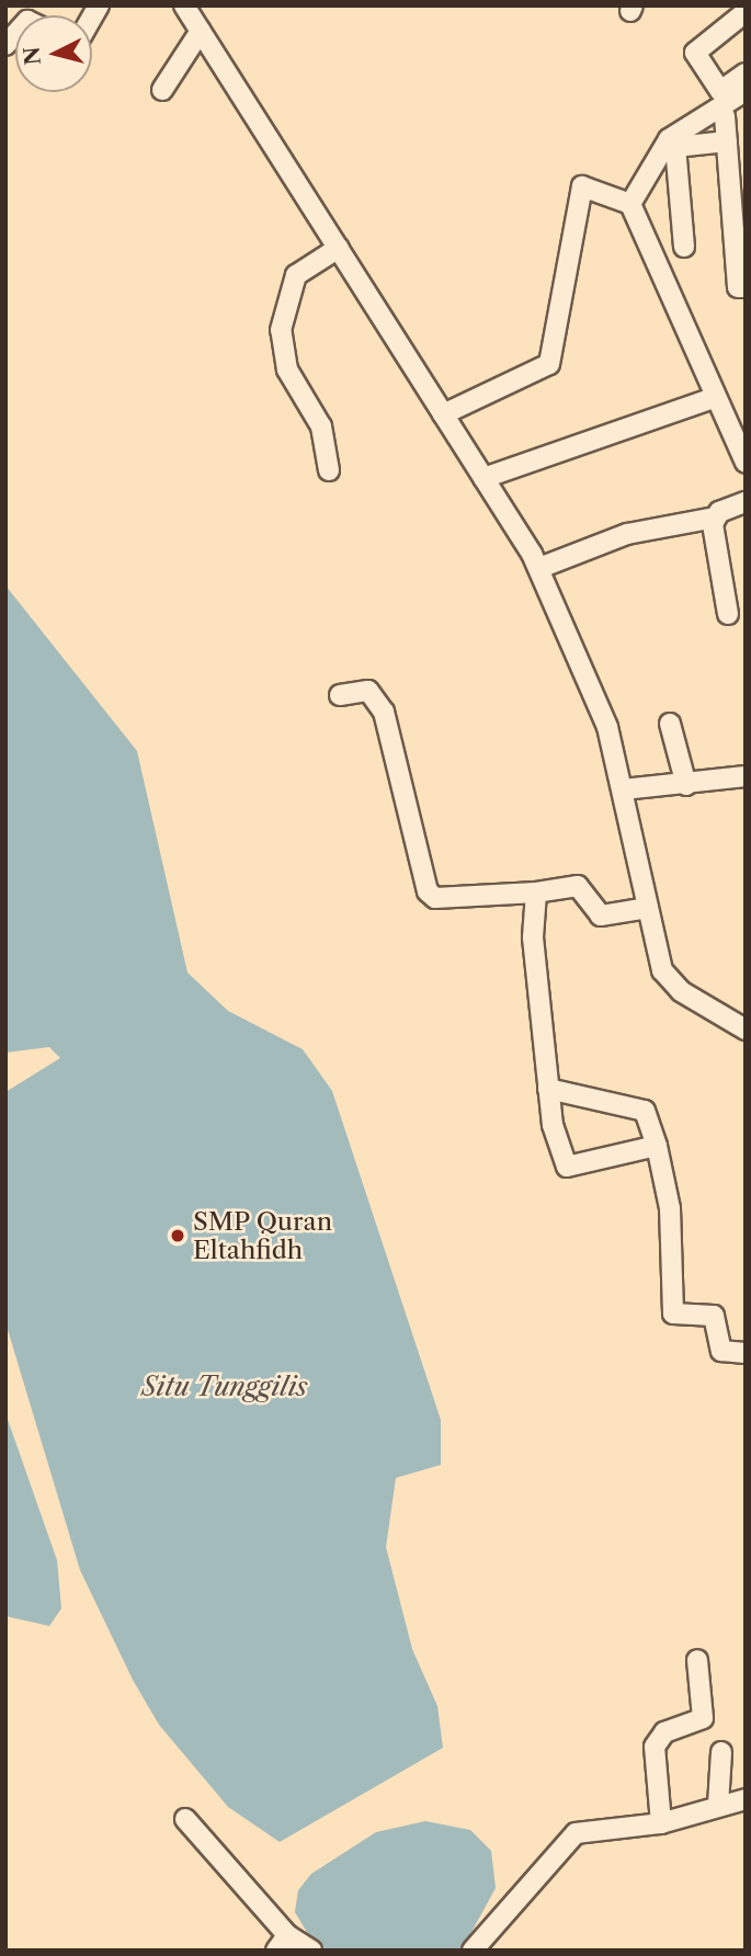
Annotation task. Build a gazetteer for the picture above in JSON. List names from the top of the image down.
{
  "water": ["Situ Tunggilis"],
  "places": ["SMP Quran Eltahfidh"],
  "north": "left"
}
